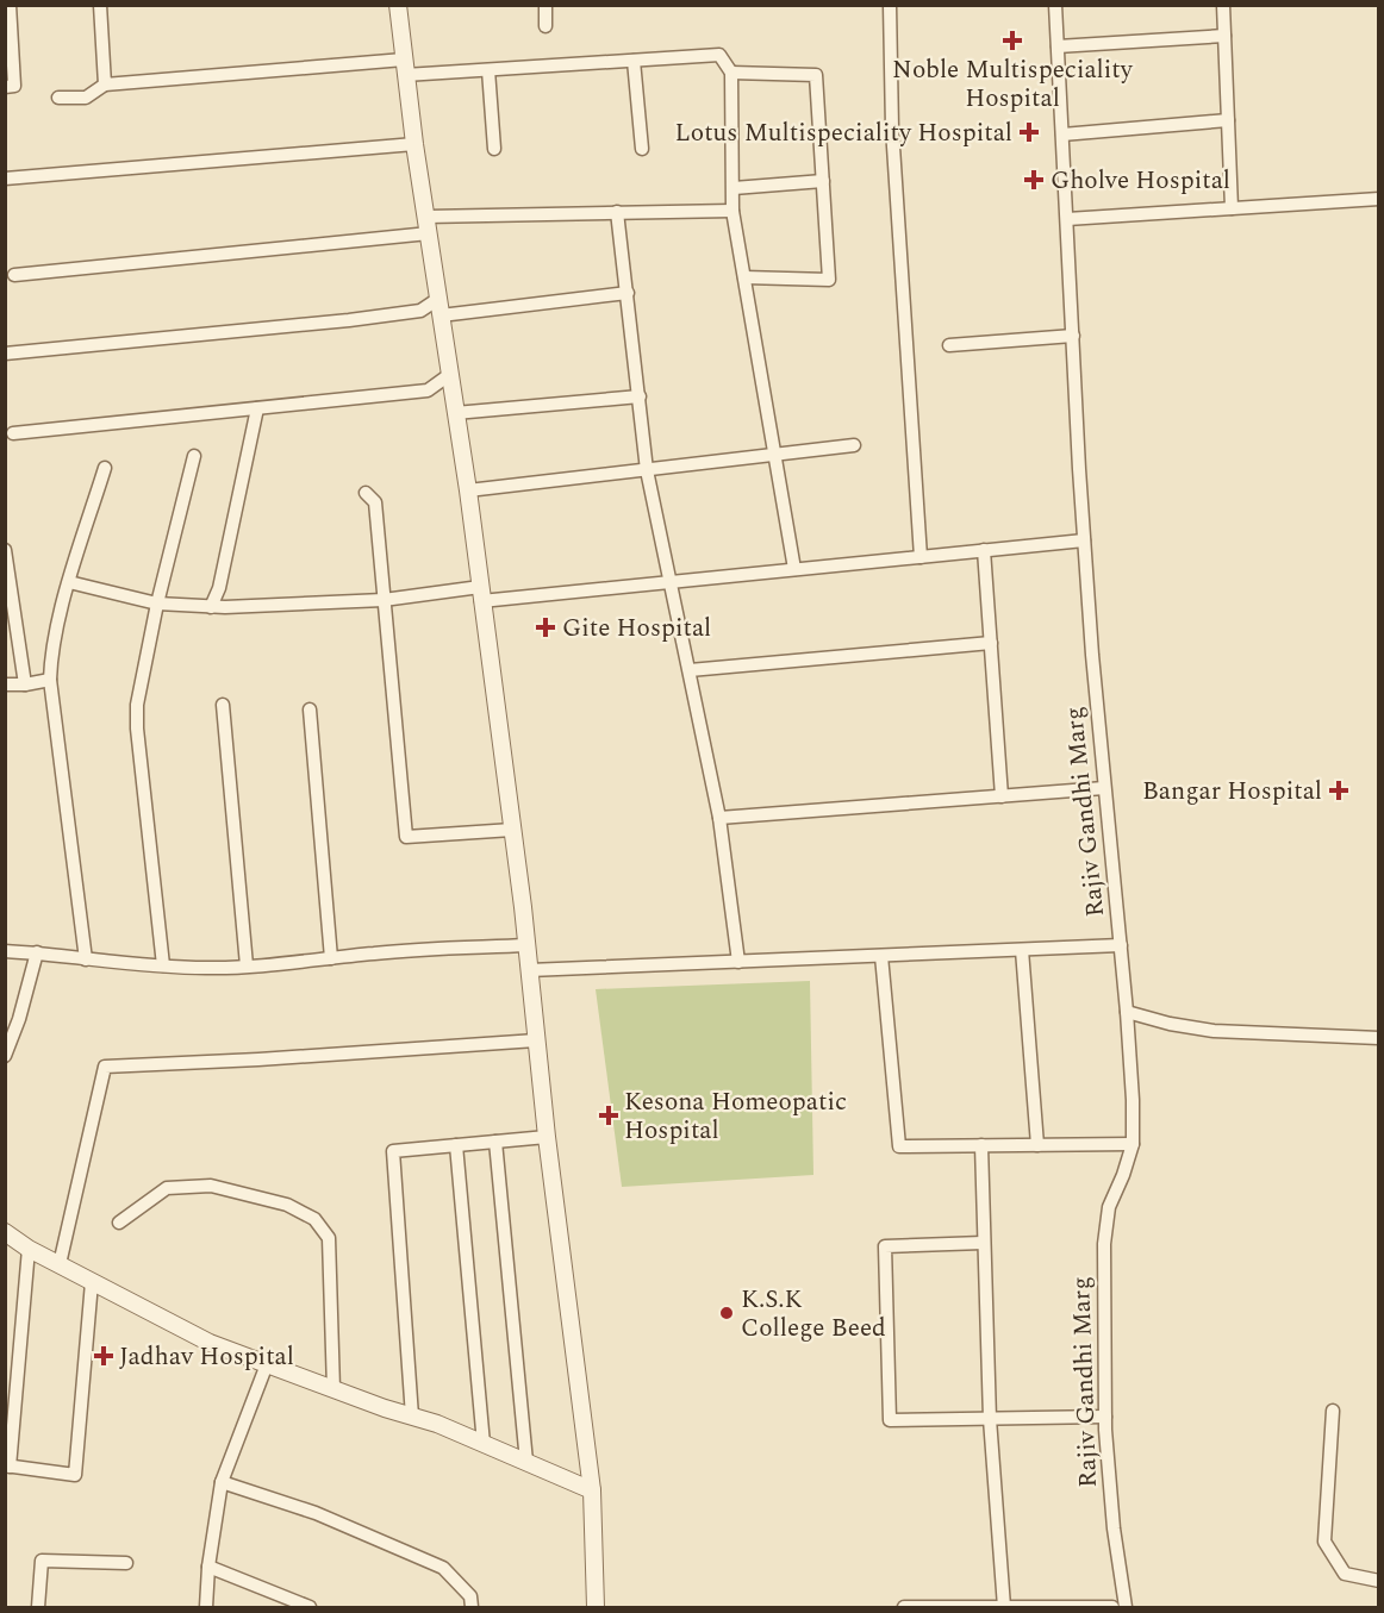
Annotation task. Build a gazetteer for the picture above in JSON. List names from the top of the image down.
{
  "streets": {
    "street": ["Rajiv Gandhi Marg"]
  },
  "places": {
    "health": [
      "Noble Multispeciality Hospital",
      "Lotus Multispeciality Hospital",
      "Gholve Hospital",
      "Gite Hospital",
      "Bangar Hospital",
      "Kesona Homeopatic Hospital",
      "Jadhav Hospital"
    ],
    "other": ["K.S.K College Beed"]
  }
}
